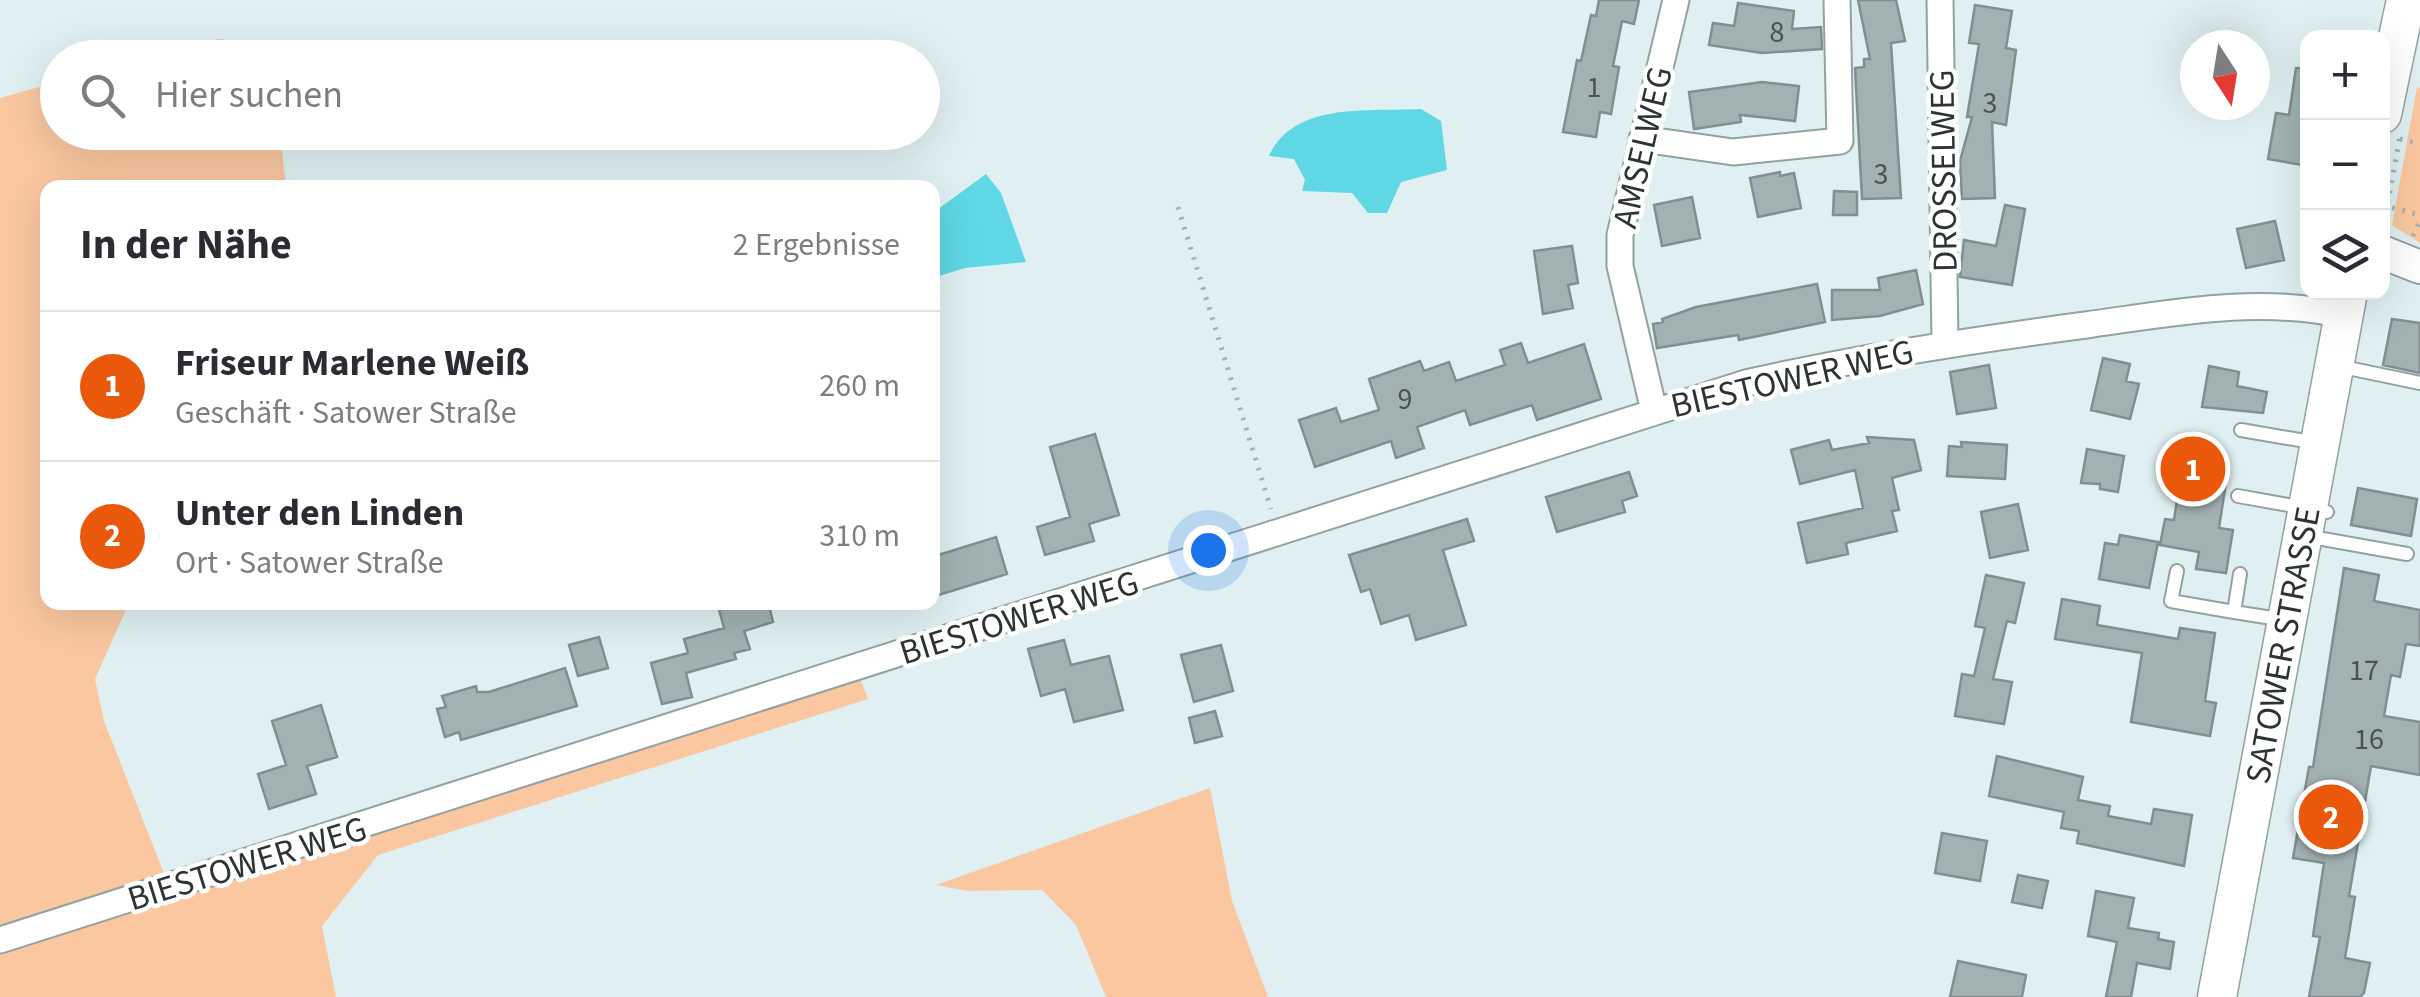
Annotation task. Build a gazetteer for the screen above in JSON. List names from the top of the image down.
{
  "streets": {
    "main road": ["SATOWER STRASSE"],
    "street": ["AMSELWEG", "DROSSELWEG", "BIESTOWER WEG"]
  },
  "crossings": [
    ["AMSELWEG", "BIESTOWER WEG"],
    ["DROSSELWEG", "BIESTOWER WEG"],
    ["BIESTOWER WEG", "SATOWER STRASSE"]
  ],
  "house_numbers": [
    "8",
    "1",
    "3",
    "3",
    "9",
    "17",
    "16"
  ],
  "north": "bottom",
  "page": {
    "map_buttons": ["+", "−"],
    "search": "Hier suchen",
    "heading": ["In der Nähe", "2 Ergebnisse"],
    "list": [
      {
        "mark": "1",
        "name": "Friseur Marlene Weiß",
        "note": "Geschäft · Satower Straße",
        "value": "260 m"
      },
      {
        "mark": "2",
        "name": "Unter den Linden",
        "note": "Ort · Satower Straße",
        "value": "310 m"
      }
    ],
    "pins": ["1", "2"]
  }
}
